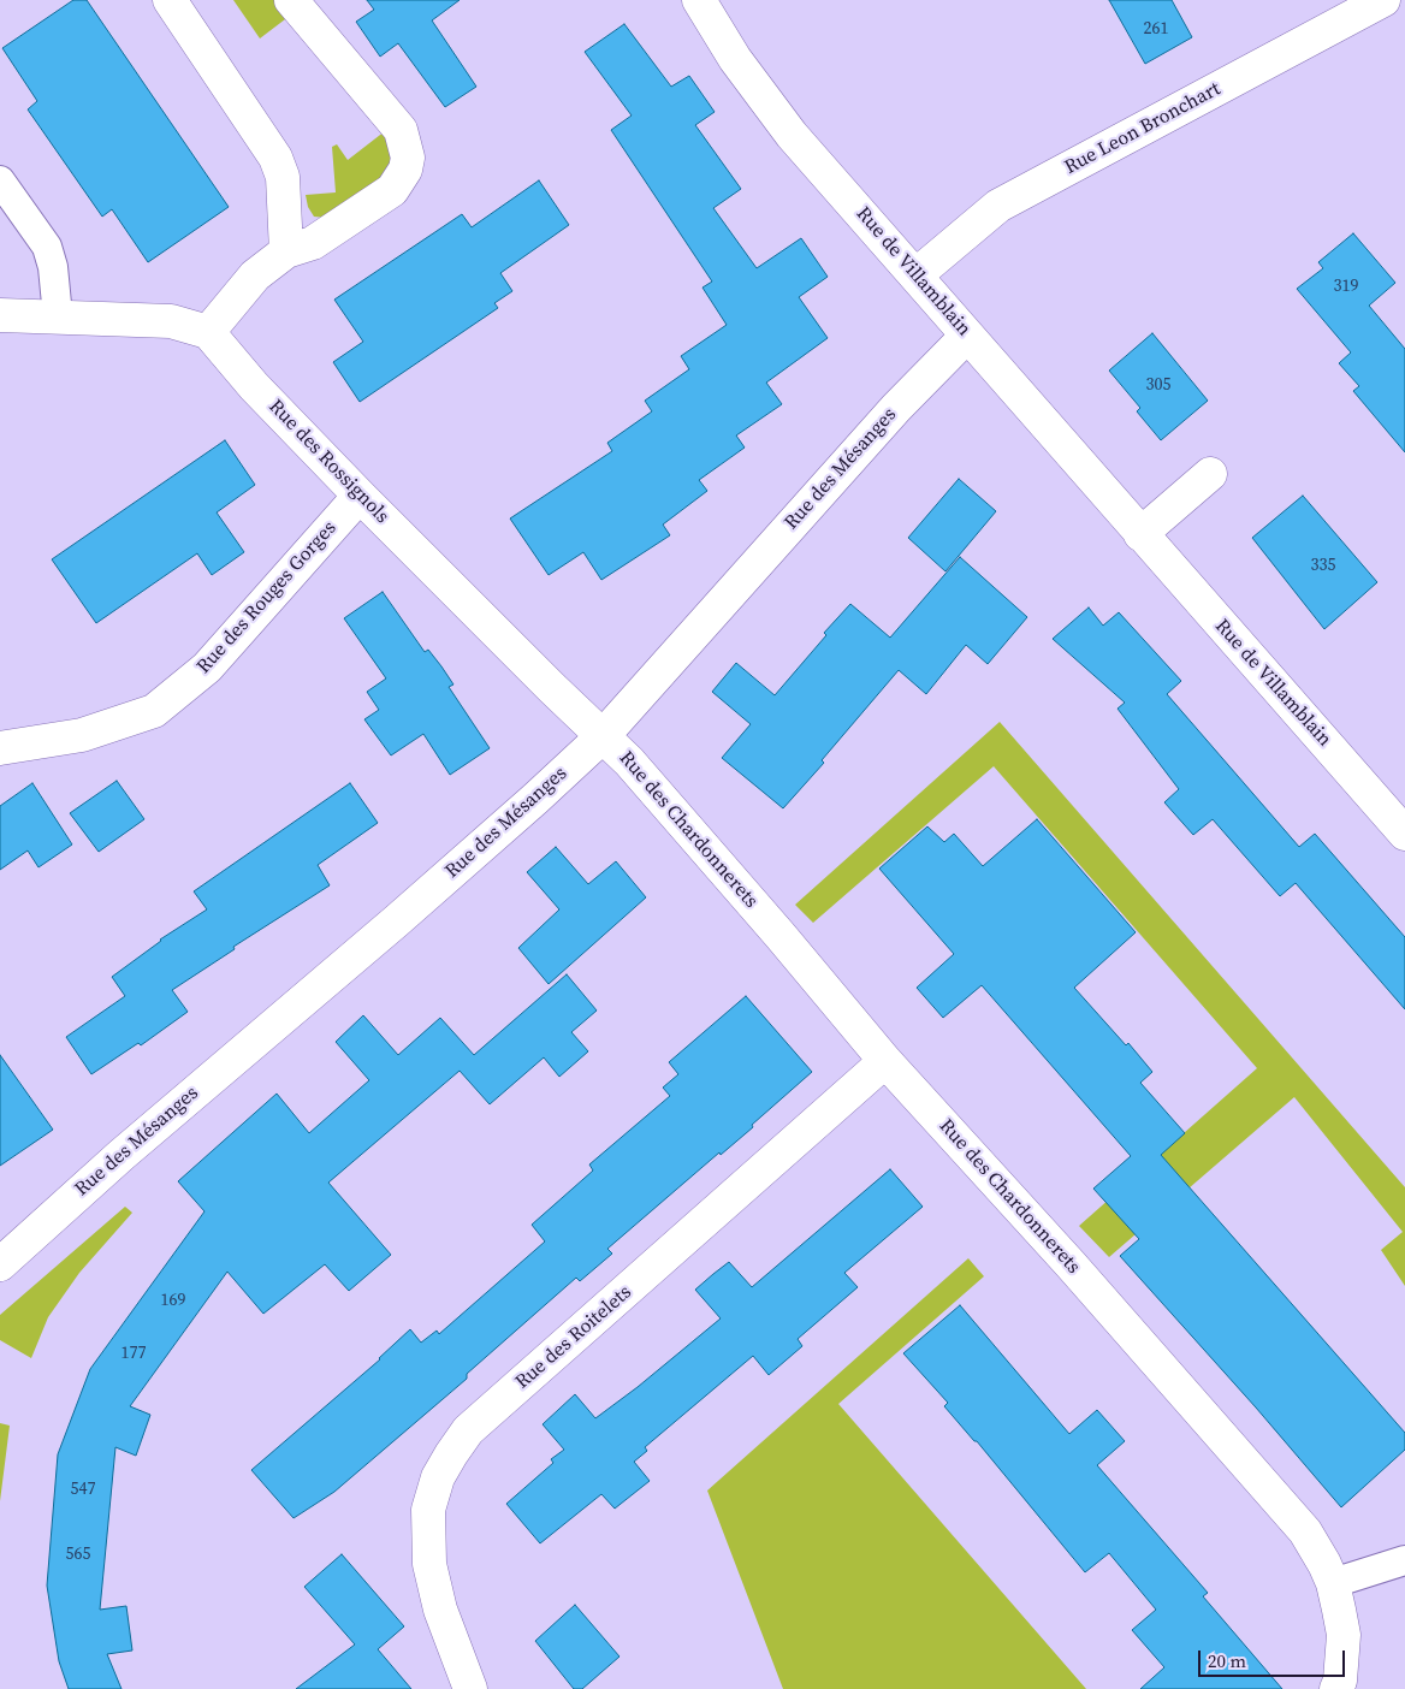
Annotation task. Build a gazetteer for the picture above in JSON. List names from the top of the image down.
{
  "streets": {
    "street": [
      "Rue Leon Bronchart",
      "Rue de Villamblain",
      "Rue des Rossignols",
      "Rue des Mésanges",
      "Rue des Rouges Gorges",
      "Rue des Chardonnerets",
      "Rue des Roitelets"
    ]
  },
  "crossings": [
    ["Rue Leon Bronchart", "Rue de Villamblain"],
    ["Rue de Villamblain", "Rue des Mésanges"],
    ["Rue des Rossignols", "Rue des Mésanges"],
    ["Rue des Rossignols", "Rue des Rouges Gorges"],
    ["Rue des Rossignols", "Rue des Chardonnerets"],
    ["Rue des Mésanges", "Rue des Chardonnerets"],
    ["Rue des Chardonnerets", "Rue des Roitelets"]
  ],
  "house_numbers": [
    "261",
    "319",
    "305",
    "335",
    "169",
    "177",
    "547",
    "565"
  ],
  "scale_bar": "20 m"
}
